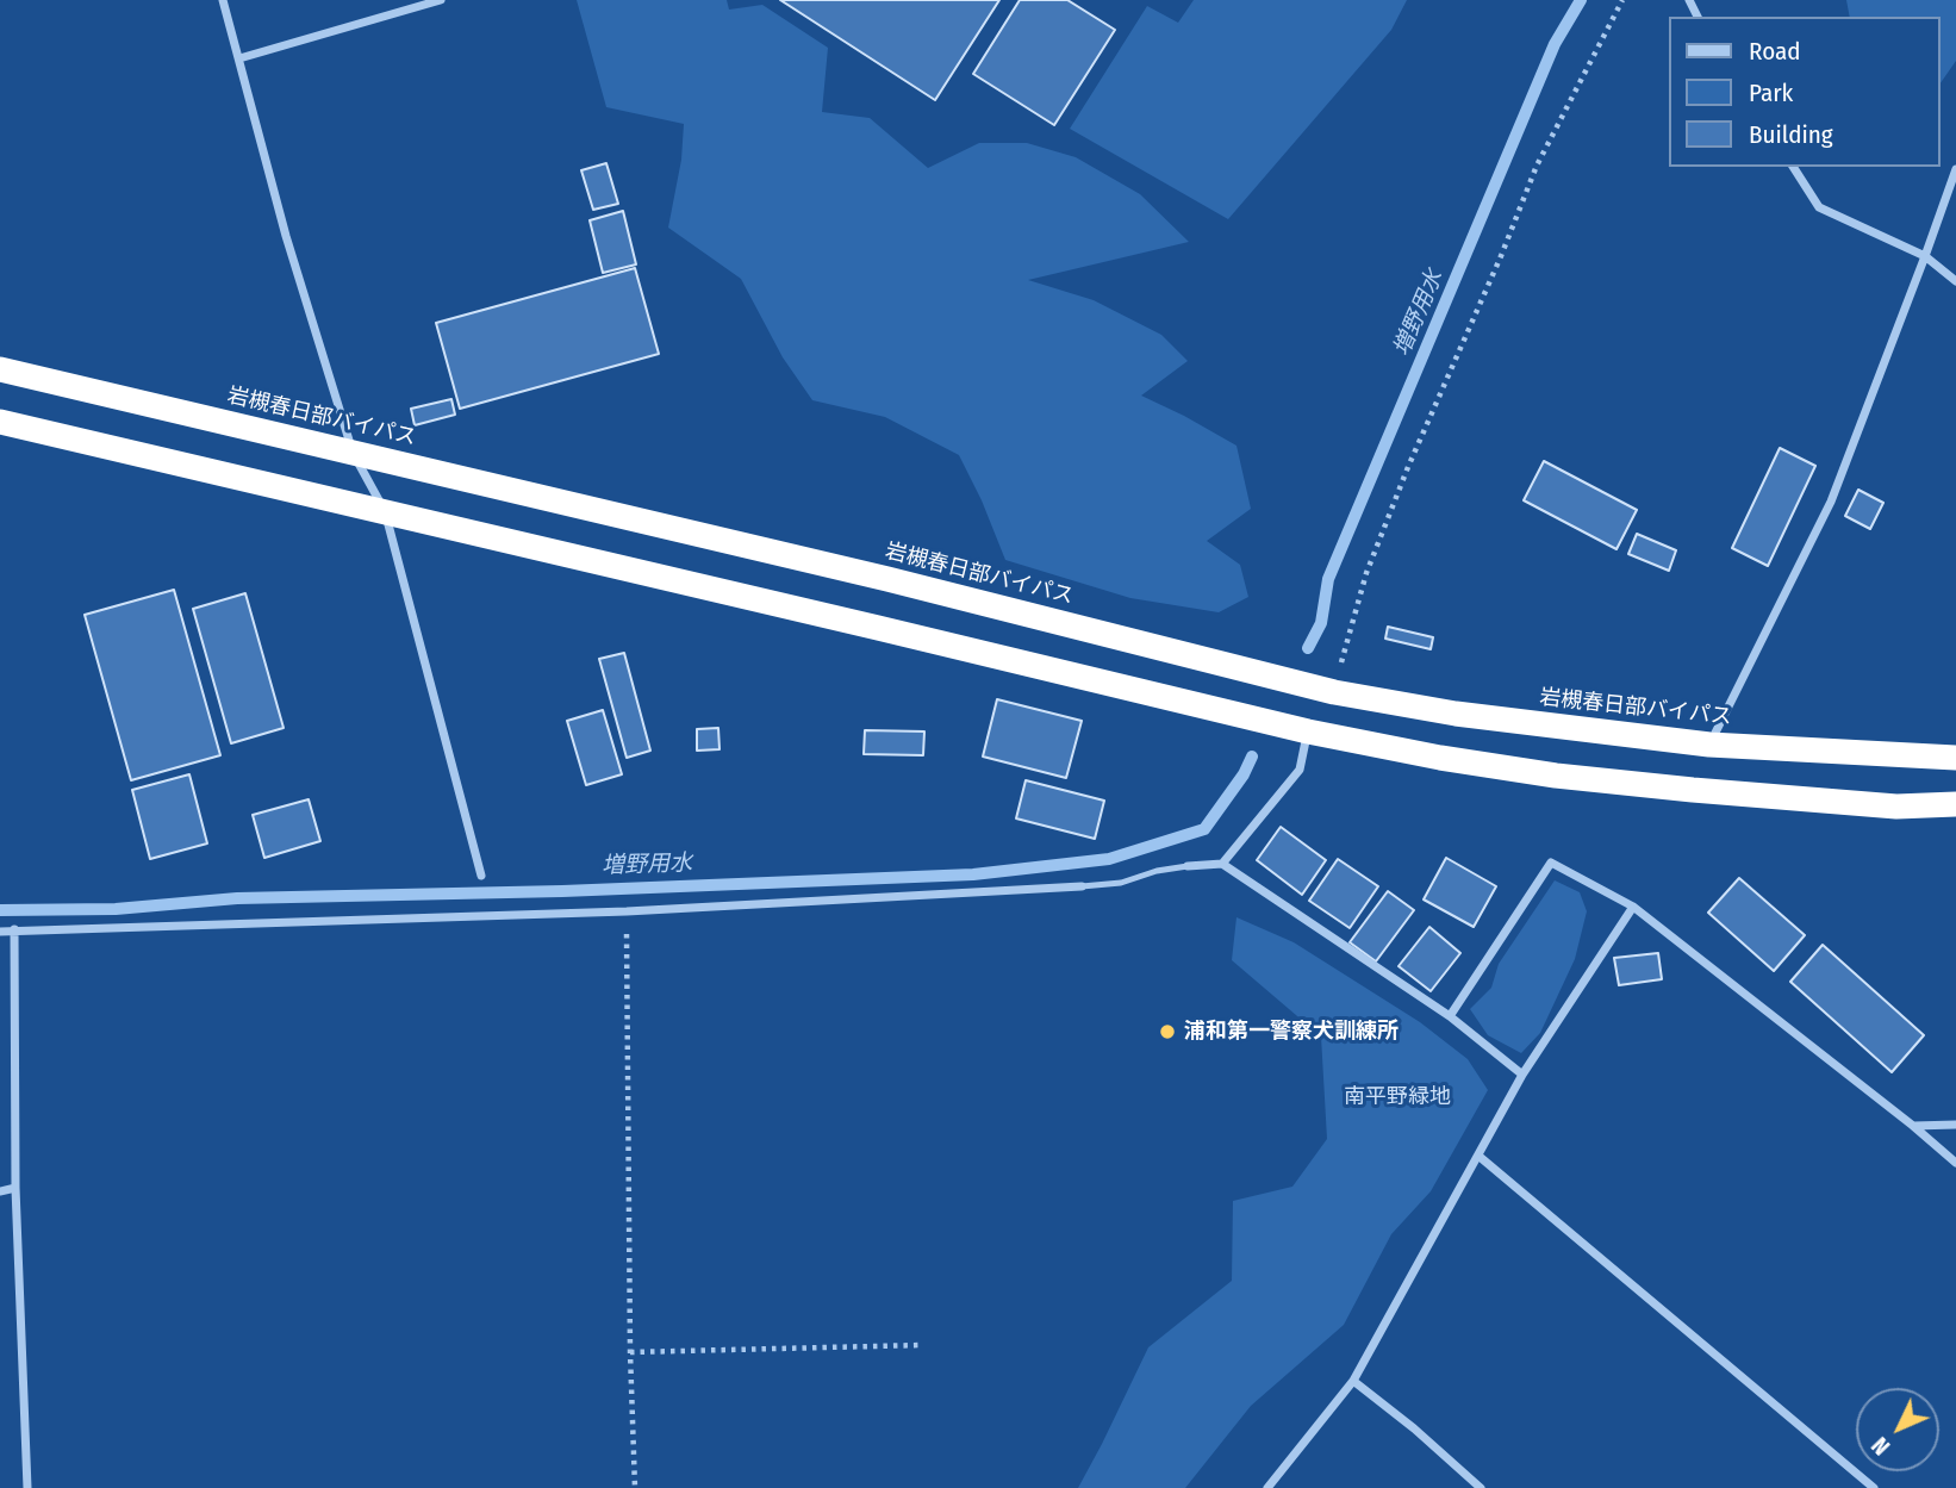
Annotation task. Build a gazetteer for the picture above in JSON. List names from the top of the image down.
{
  "streets": {
    "highway": ["岩槻春日部バイパス"]
  },
  "water": ["増野用水"],
  "parks": ["南平野緑地"],
  "places": ["浦和第一警察犬訓練所"],
  "legend": ["Road", "Park", "Building"],
  "north": "bottom left"
}
